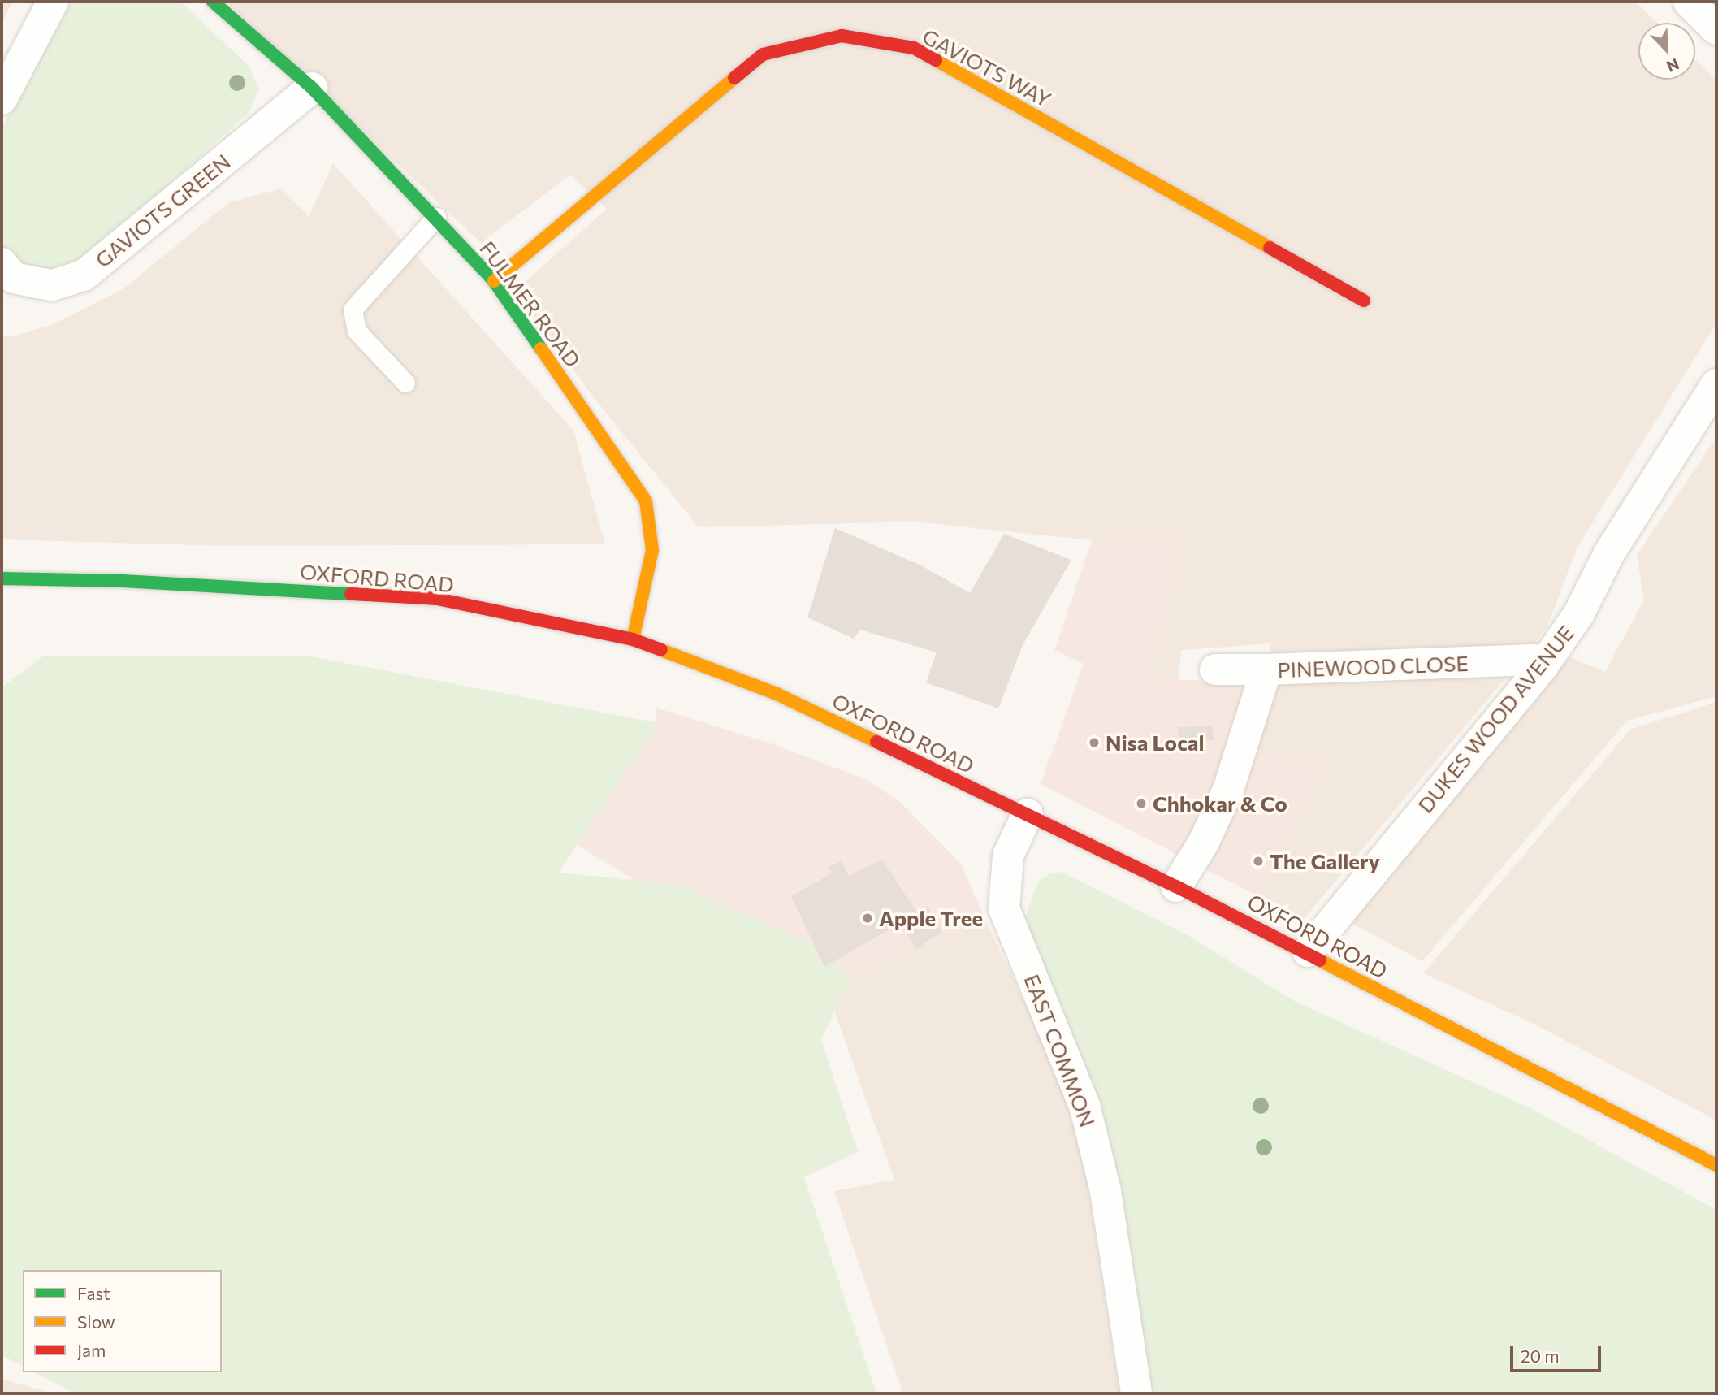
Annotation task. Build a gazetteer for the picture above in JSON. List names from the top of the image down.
{
  "streets": {
    "main road": ["GAVIOTS WAY", "FULMER ROAD", "OXFORD ROAD"],
    "street": [
      "GAVIOTS GREEN",
      "PINEWOOD CLOSE",
      "DUKES WOOD AVENUE",
      "EAST COMMON"
    ]
  },
  "crossings": [
    ["GAVIOTS WAY", "FULMER ROAD"],
    ["GAVIOTS GREEN", "FULMER ROAD"],
    ["FULMER ROAD", "OXFORD ROAD"],
    ["OXFORD ROAD", "PINEWOOD CLOSE"],
    ["OXFORD ROAD", "DUKES WOOD AVENUE"],
    ["OXFORD ROAD", "EAST COMMON"],
    ["PINEWOOD CLOSE", "DUKES WOOD AVENUE"]
  ],
  "places": [
    "Nisa Local",
    "Chhokar & Co",
    "The Gallery",
    "Apple Tree"
  ],
  "legend": ["Fast", "Slow", "Jam"],
  "scale_bar": "20 m",
  "north": "bottom right"
}
